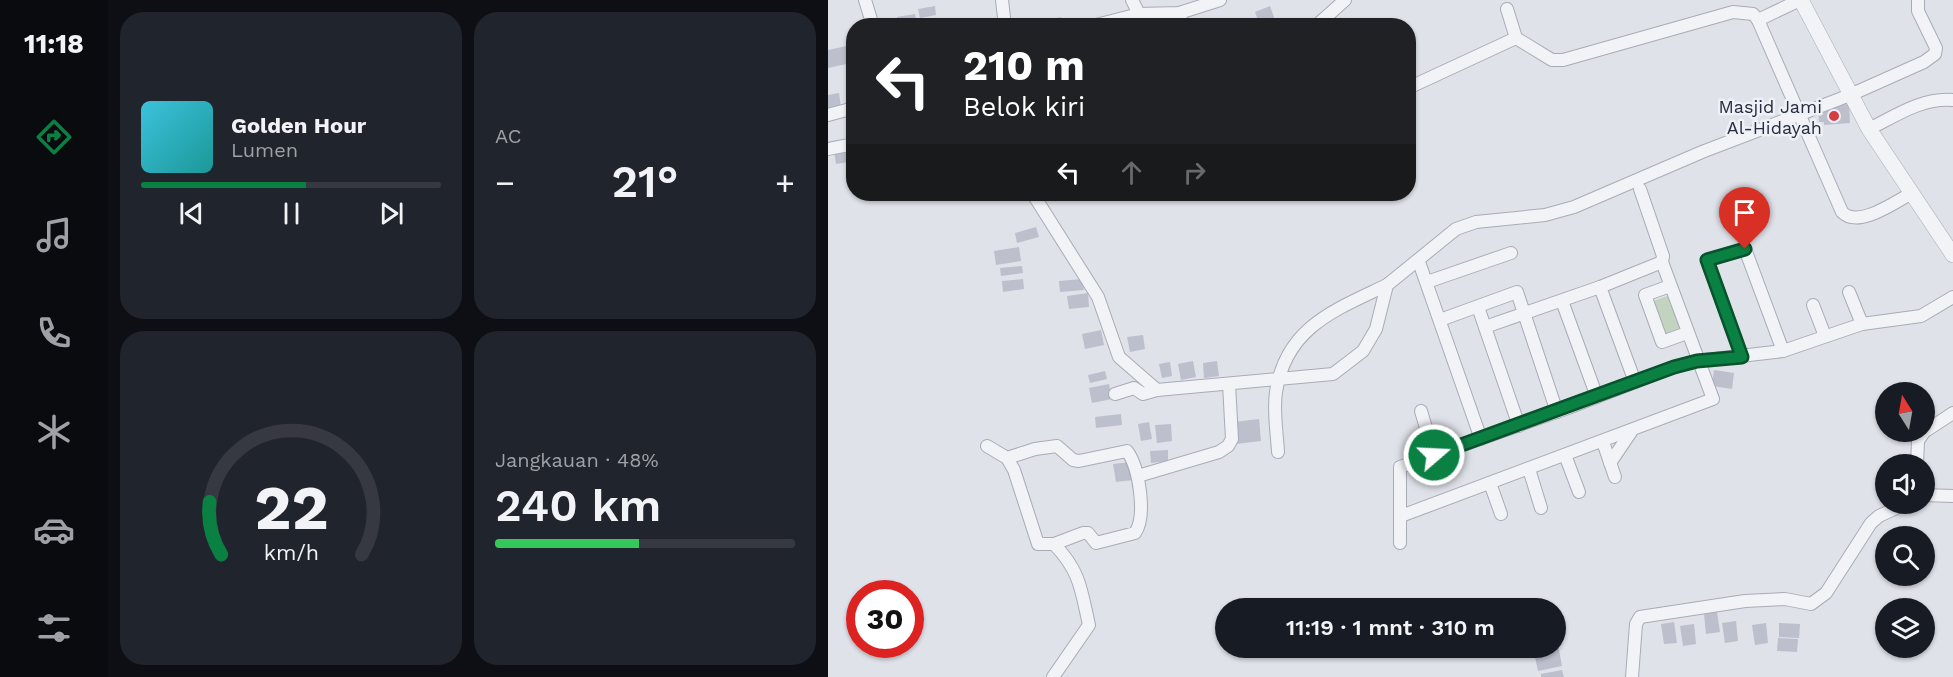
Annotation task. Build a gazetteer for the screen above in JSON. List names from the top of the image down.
{
  "places": ["Masjid Jami Al-Hidayah"],
  "north": "top",
  "page": {
    "tabs": "11:18",
    "tile": [
      "AC",
      ["Jangkauan · 48%", "240 km"]
    ],
    "turn": ["210 m", "Belok kiri"],
    "song": ["Golden Hour", "Lumen"],
    "heat": ["−", "21°", "+"],
    "limit": "30",
    "trip": "11:19 · 1 mnt · 310 m",
    "gauge": ["22", "km/h"]
  }
}
